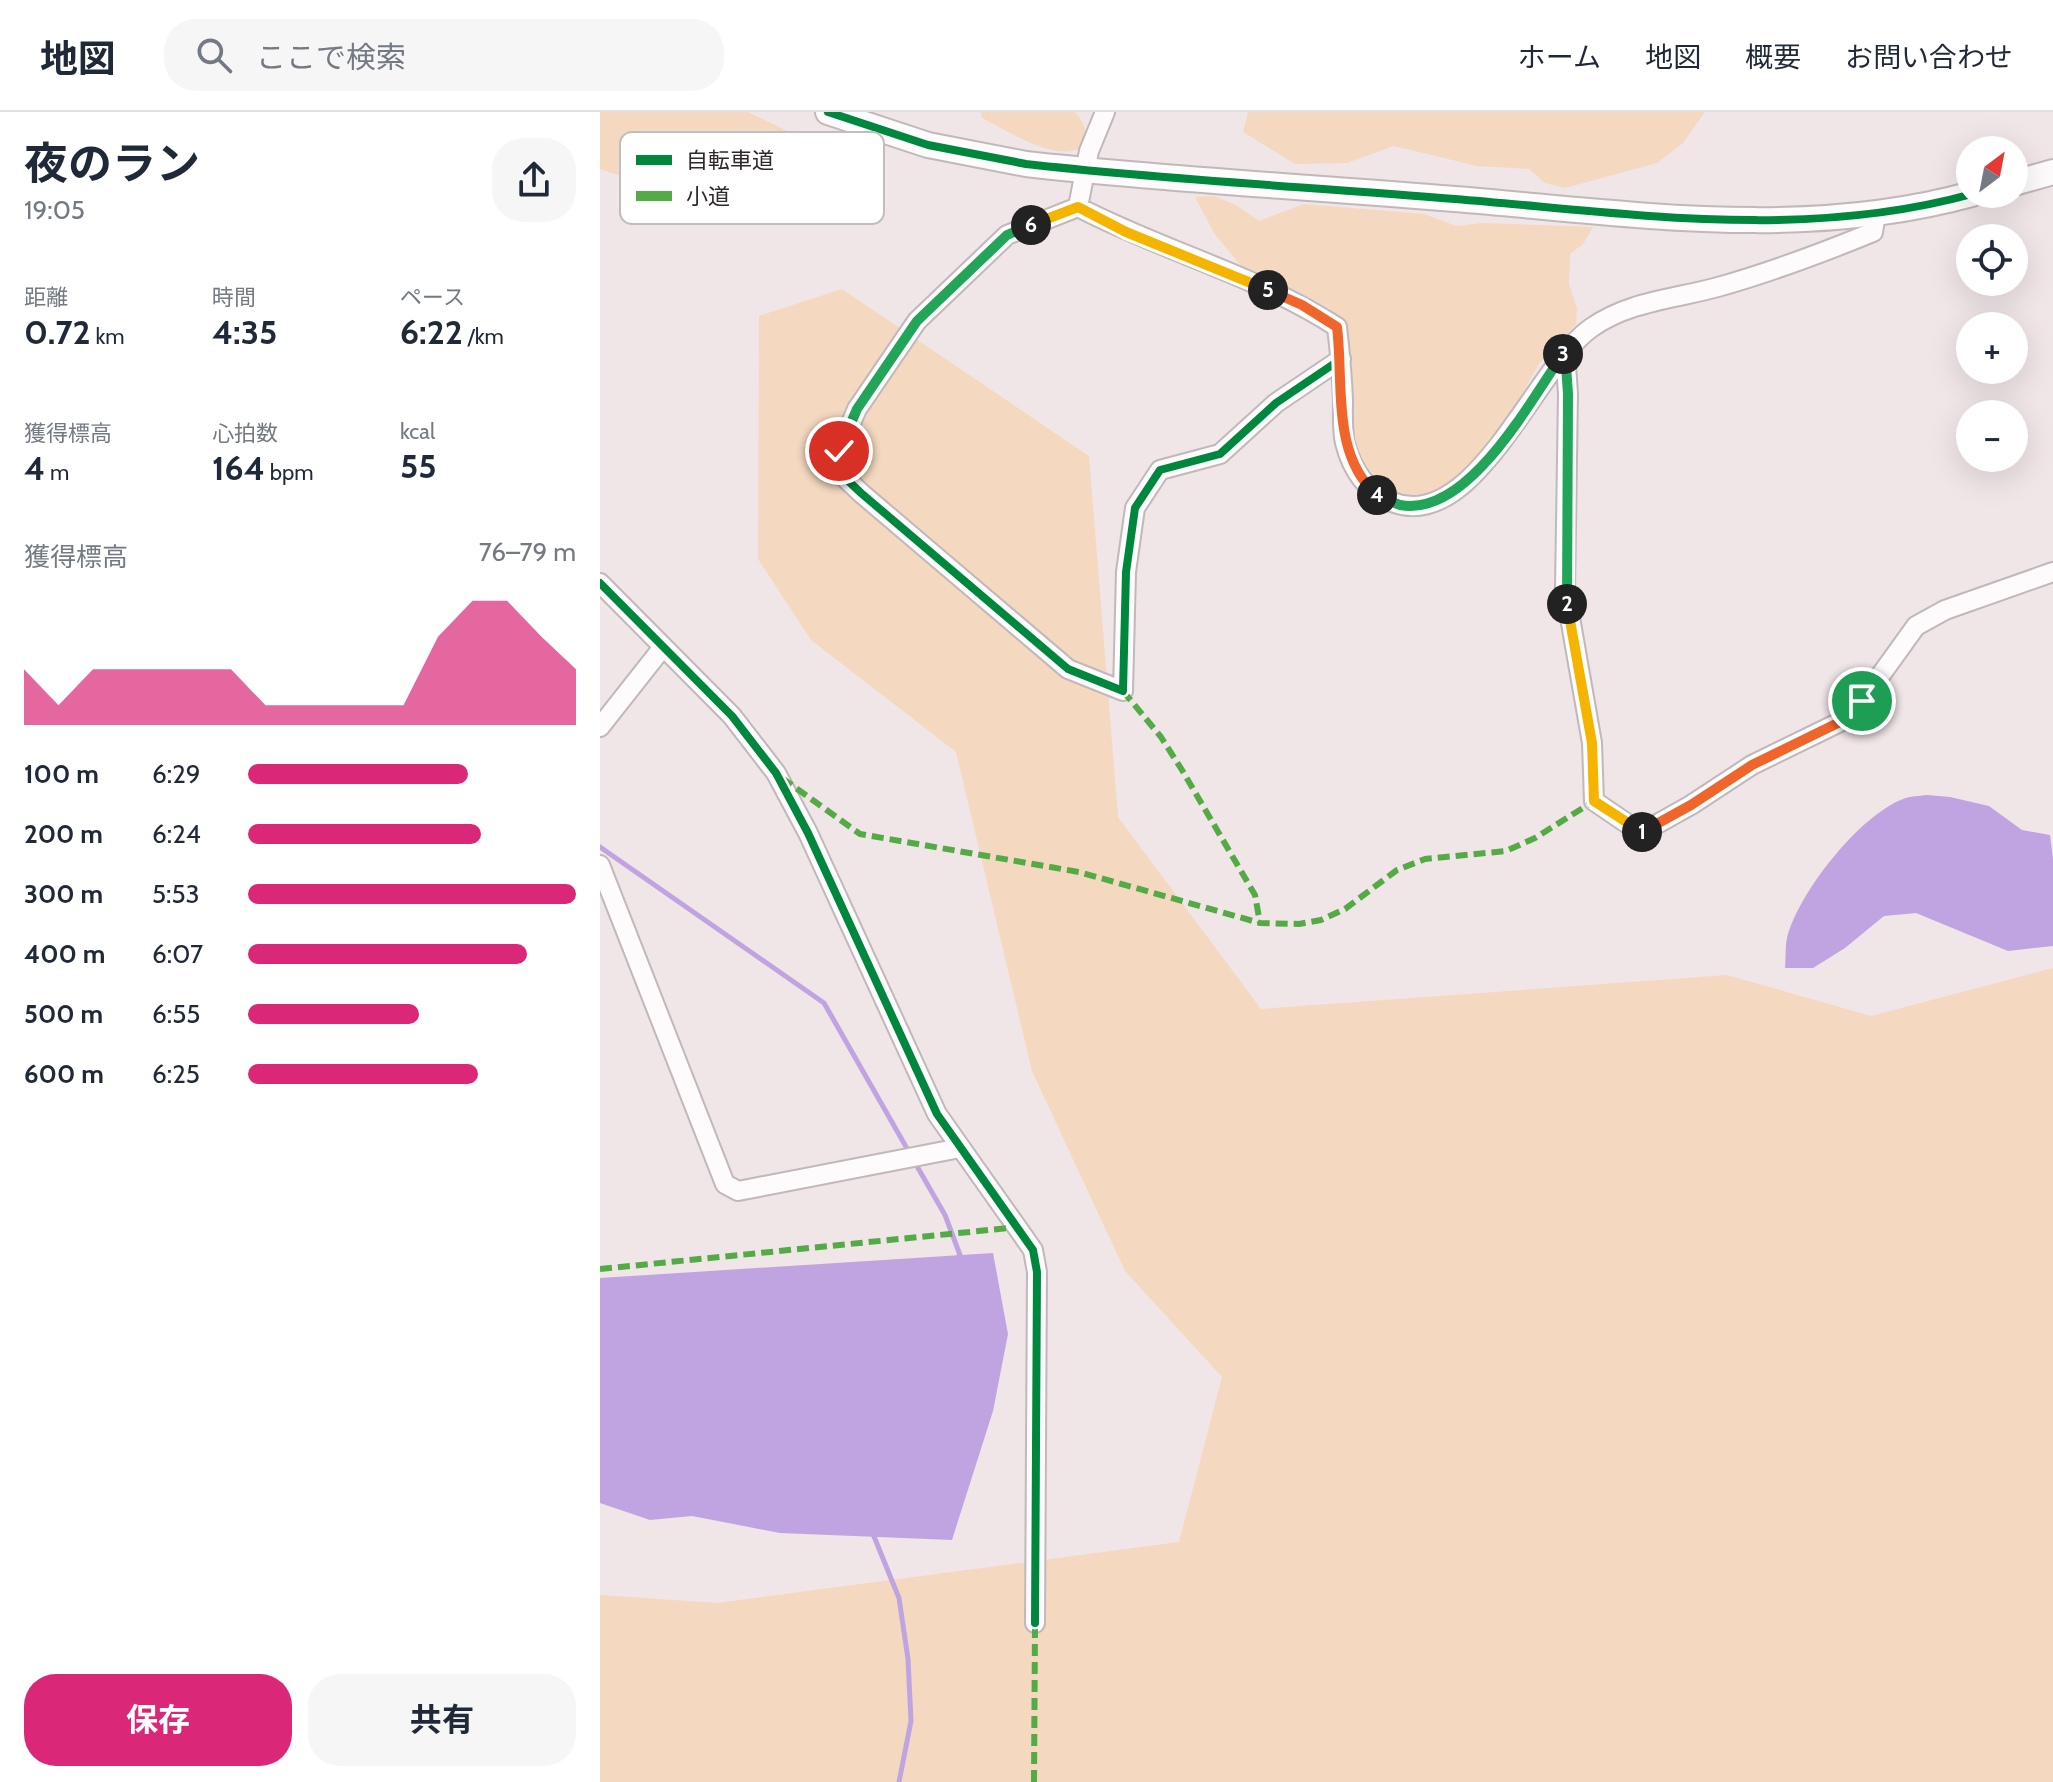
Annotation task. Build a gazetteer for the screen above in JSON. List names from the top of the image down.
{
  "legend": ["自転車道", "小道"],
  "north": "top right",
  "page": {
    "header": "地図",
    "search": "ここで検索",
    "nav": [
      "ホーム",
      "地図",
      "概要",
      "お問い合わせ"
    ],
    "heading": ["夜のラン", "19:05"],
    "map_buttons": ["+", "−"],
    "pins": [
      "6",
      "5",
      "3",
      "4",
      "2",
      "1"
    ],
    "stats": [
      ["距離", "0.72 km"],
      ["時間", "4:35"],
      ["ペース", "6:22 /km"],
      ["獲得標高", "4 m"],
      ["心拍数", "164 bpm"],
      ["kcal", "55"]
    ],
    "chart": ["獲得標高", "76–79 m"],
    "list": [
      {
        "name": "100 m",
        "note": "6:29"
      },
      {
        "name": "200 m",
        "note": "6:24"
      },
      {
        "name": "300 m",
        "note": "5:53"
      },
      {
        "name": "400 m",
        "note": "6:07"
      },
      {
        "name": "500 m",
        "note": "6:55"
      },
      {
        "name": "600 m",
        "note": "6:25"
      }
    ],
    "buttons": ["保存", "共有"]
  }
}
